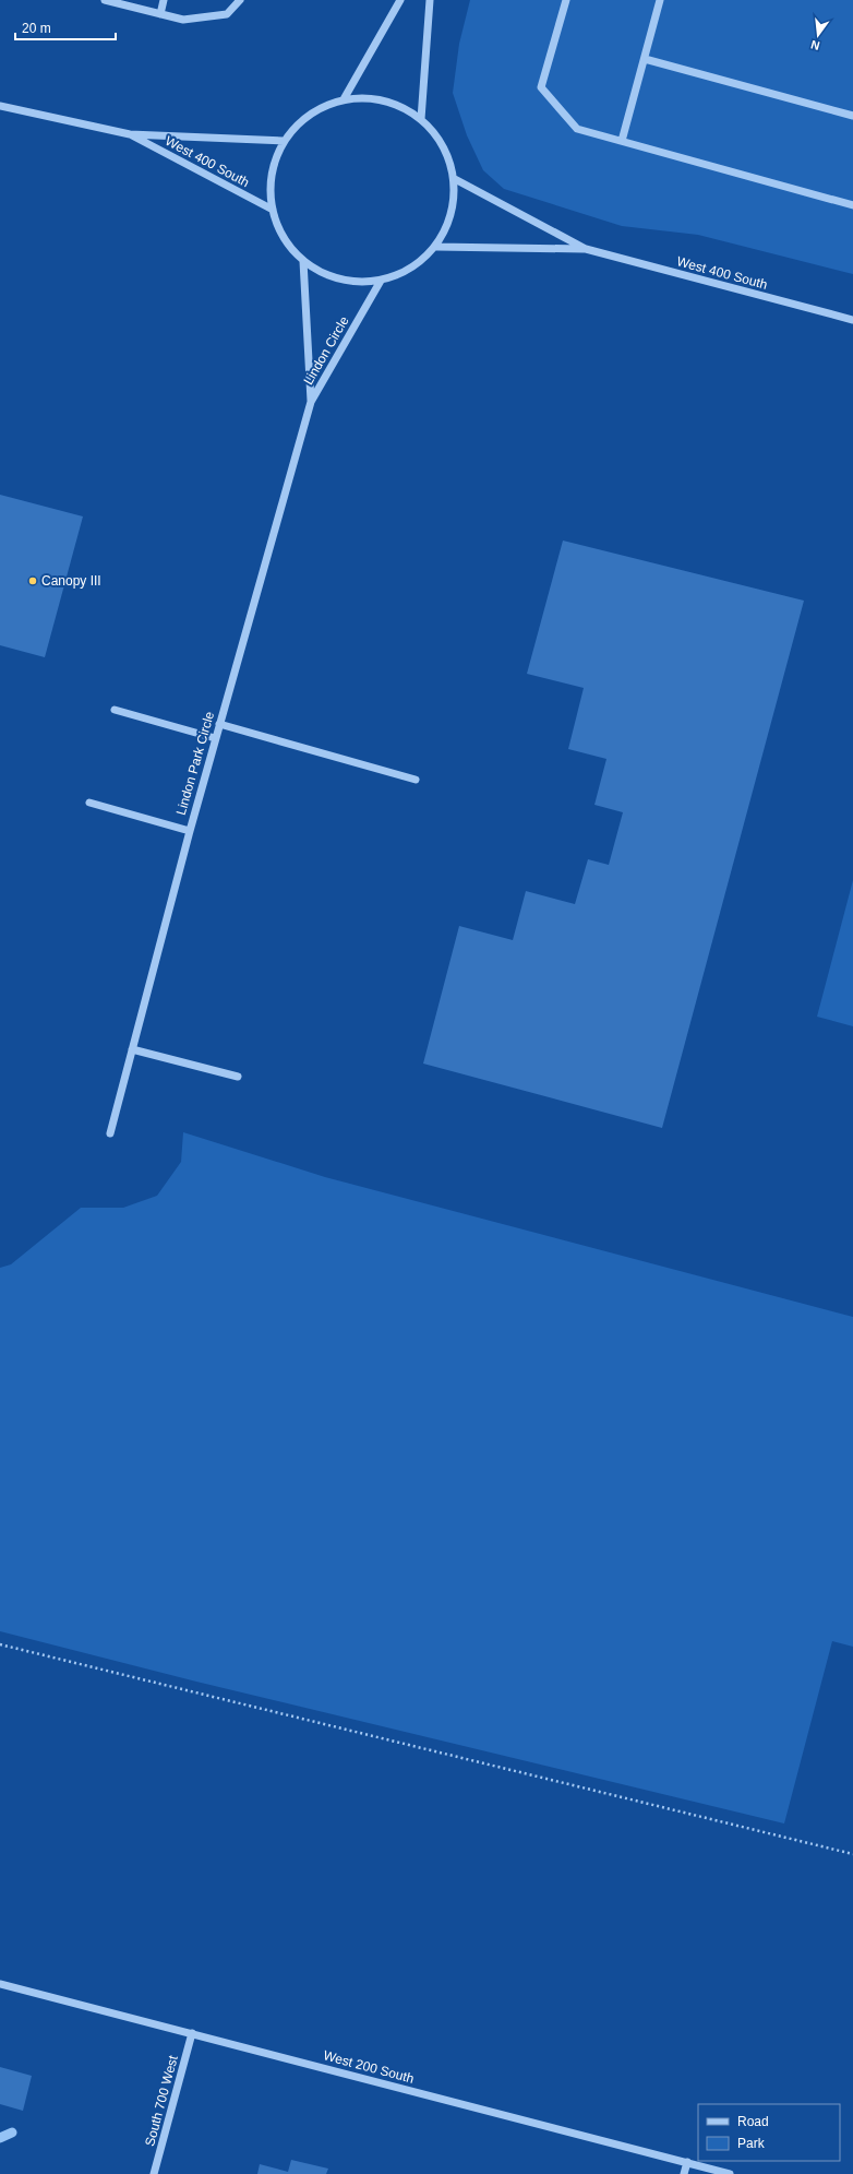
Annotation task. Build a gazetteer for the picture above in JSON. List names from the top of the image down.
{
  "streets": {
    "street": [
      "West 400 South",
      "Lindon Circle",
      "Lindon Park Circle",
      "West 200 South",
      "South 700 West"
    ]
  },
  "crossings": [
    ["Lindon Circle", "Lindon Park Circle"],
    ["West 200 South", "South 700 West"]
  ],
  "places": ["Canopy III"],
  "legend": ["Road", "Park"],
  "scale_bar": "20 m",
  "north": "bottom"
}
